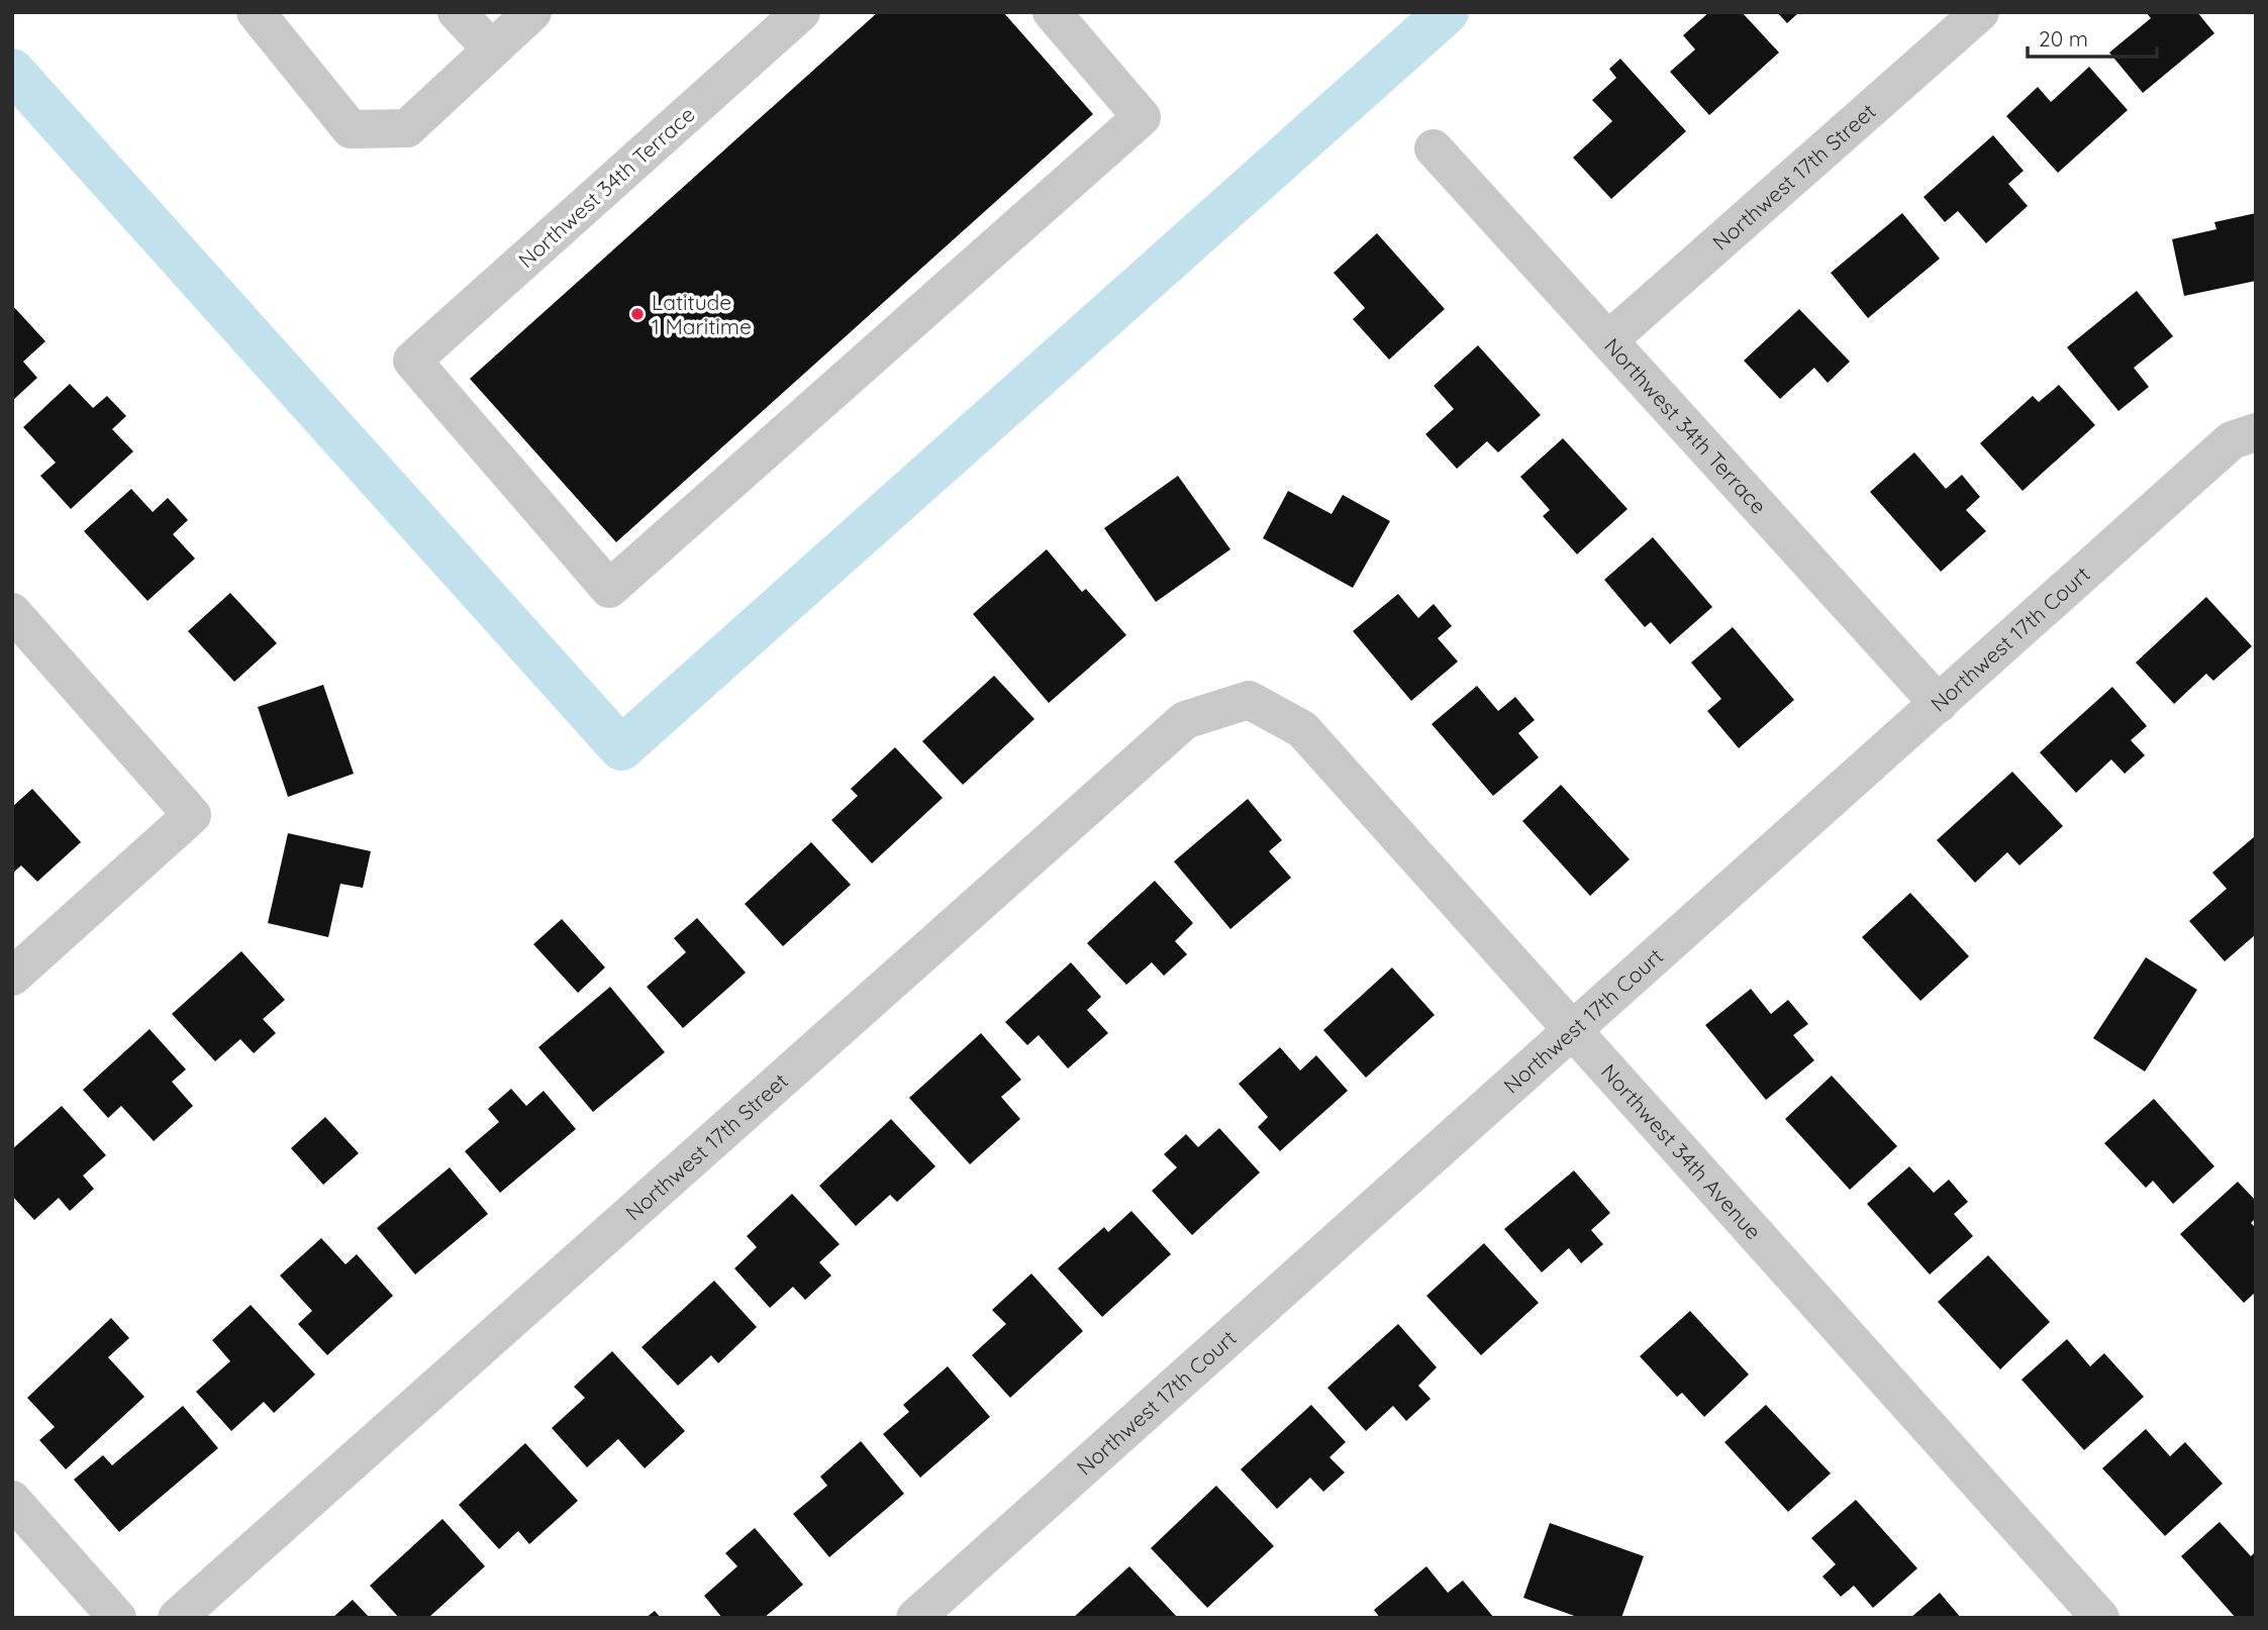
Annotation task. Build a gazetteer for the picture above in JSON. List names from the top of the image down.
{
  "streets": {
    "street": [
      "Northwest 17th Street",
      "Northwest 34th Terrace",
      "Northwest 17th Court",
      "Northwest 34th Avenue"
    ]
  },
  "crossings": [
    ["Northwest 17th Street", "Northwest 34th Terrace"],
    ["Northwest 17th Street", "Northwest 34th Avenue"],
    ["Northwest 34th Terrace", "Northwest 17th Court"],
    ["Northwest 17th Court", "Northwest 34th Avenue"]
  ],
  "places": ["Latitude 1 Maritime"],
  "scale_bar": "20 m"
}
